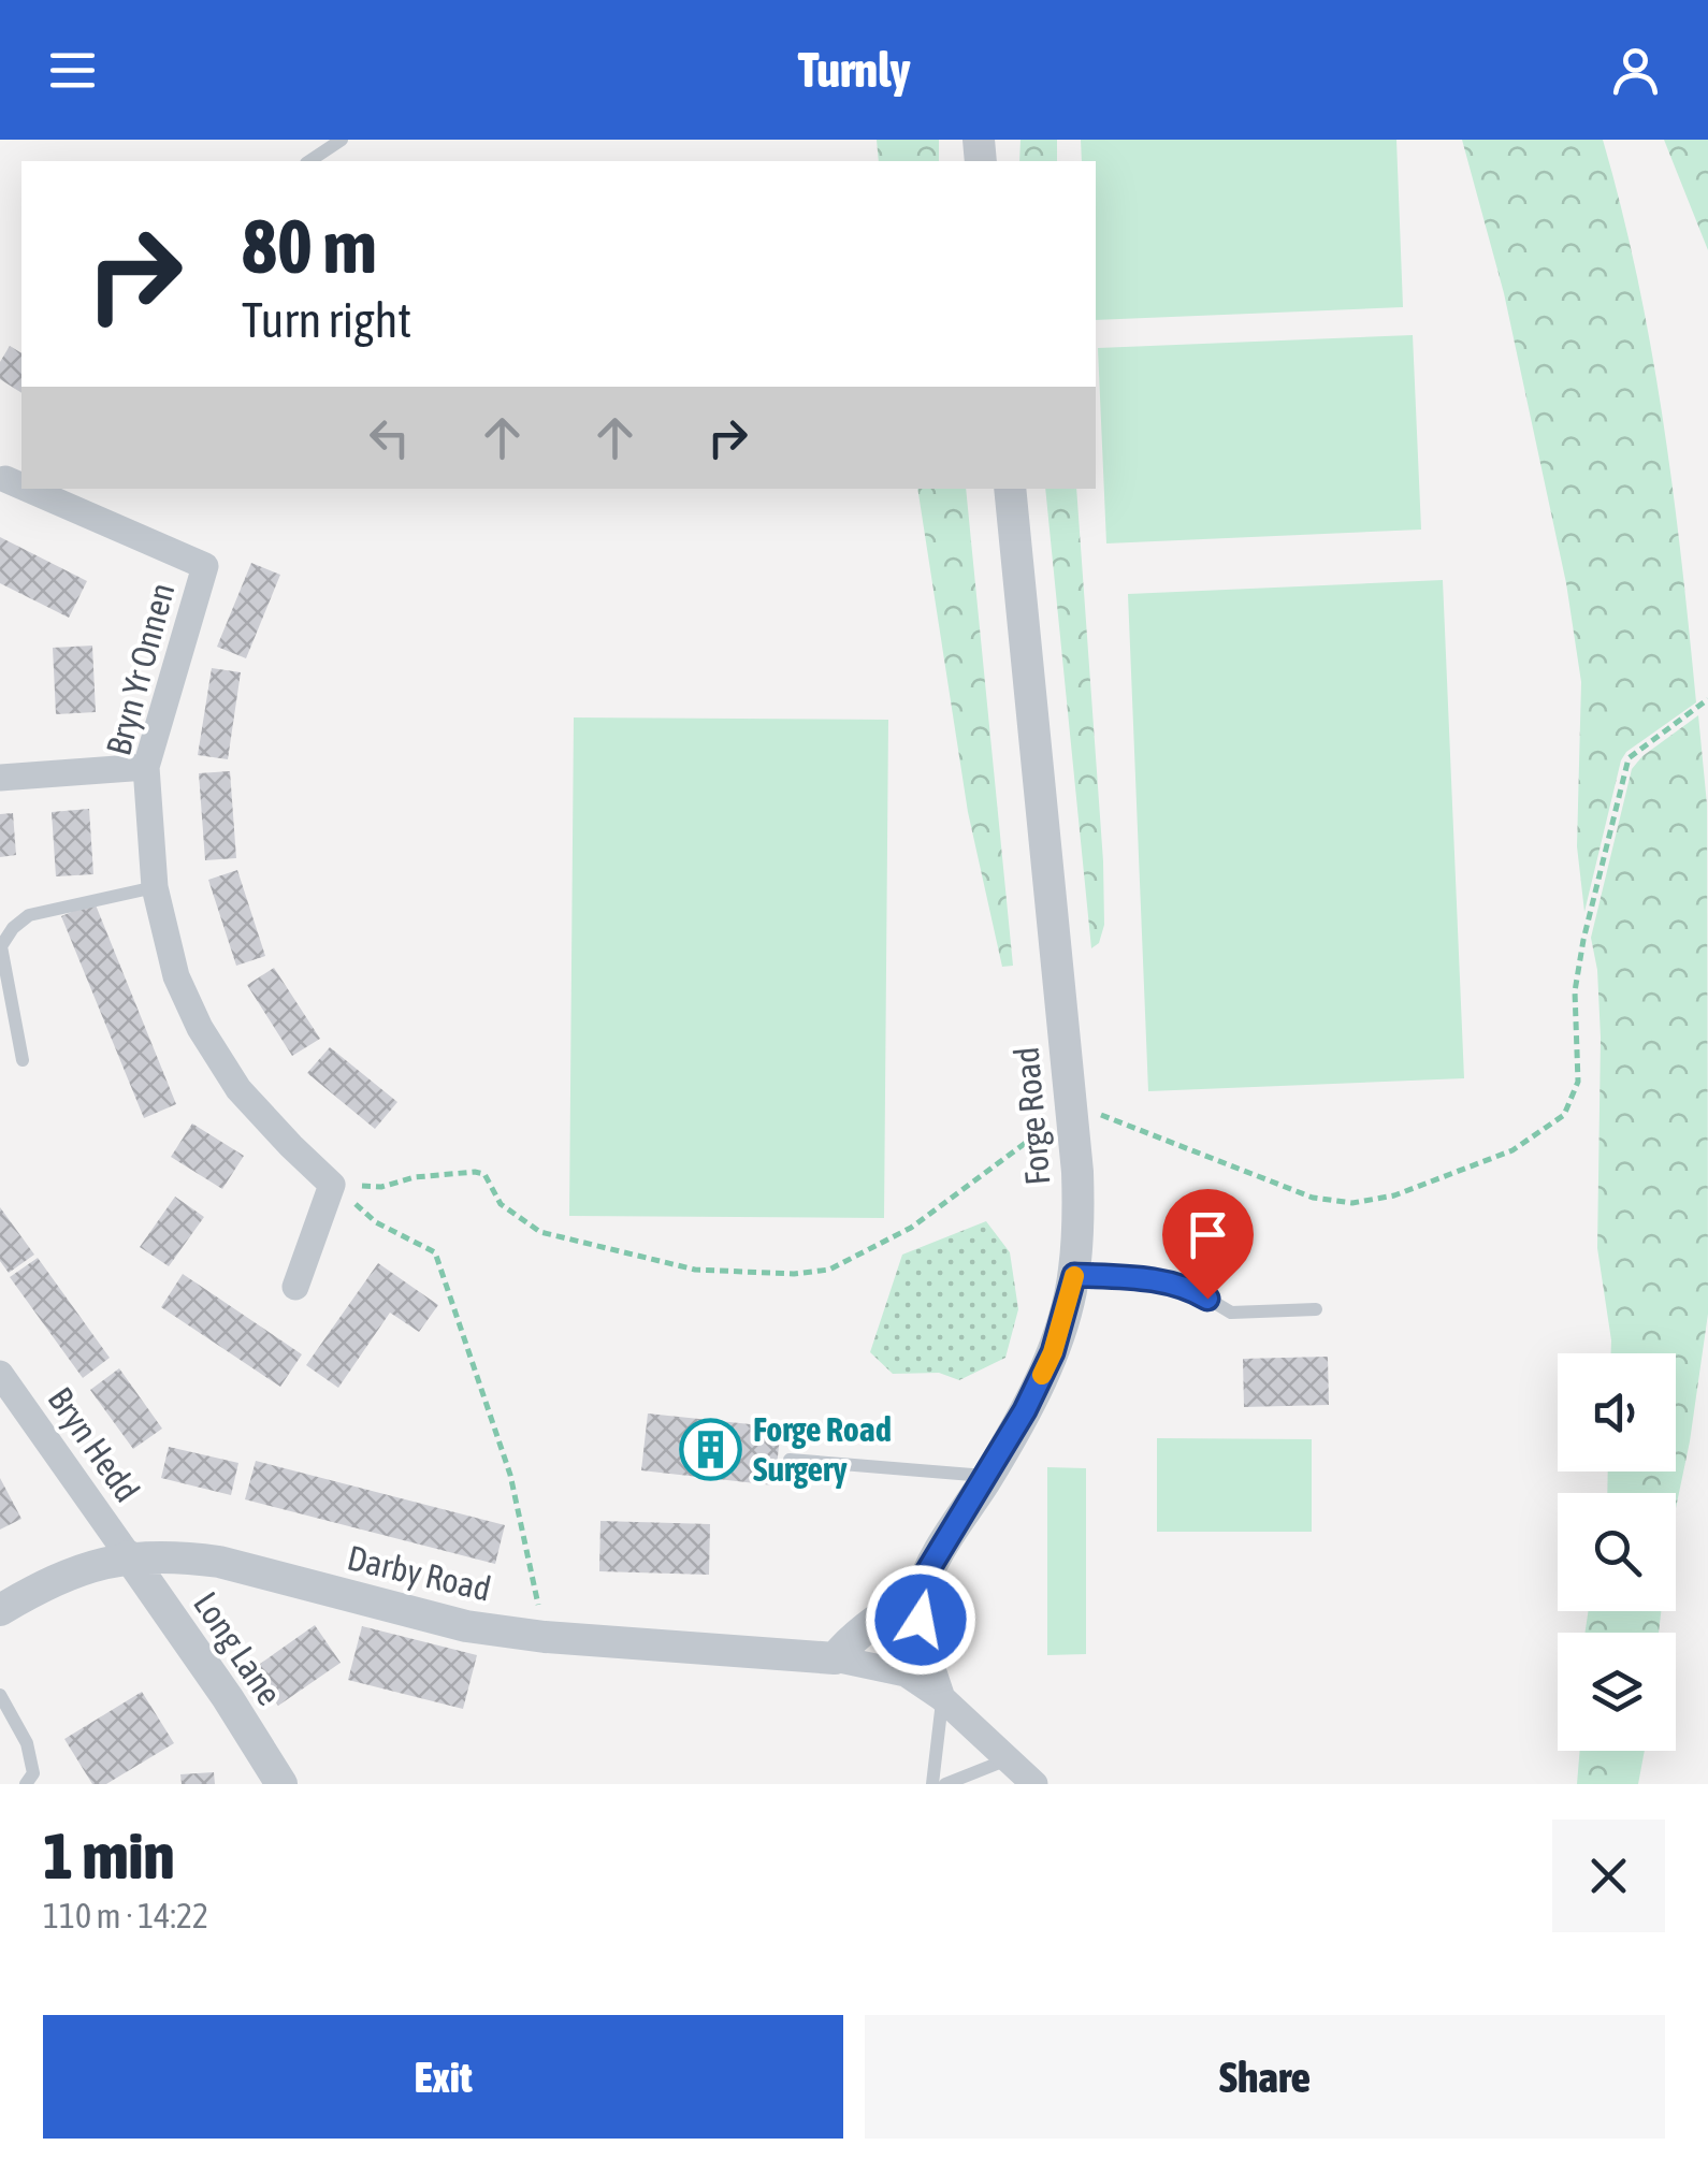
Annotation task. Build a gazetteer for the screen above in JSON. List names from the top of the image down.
{
  "streets": {
    "street": [
      "Bryn Yr Onnen",
      "Forge Road",
      "Bryn Hedd",
      "Darby Road",
      "Long Lane"
    ]
  },
  "crossings": [
    ["Bryn Hedd", "Darby Road"],
    ["Bryn Hedd", "Long Lane"],
    ["Darby Road", "Long Lane"]
  ],
  "places": {
    "building": ["Forge Road Surgery"]
  },
  "page": {
    "header": "Turnly",
    "turn": ["80 m", "Turn right"],
    "heading": ["1 min", "110 m · 14:22"],
    "buttons": ["Exit", "Share"]
  }
}
